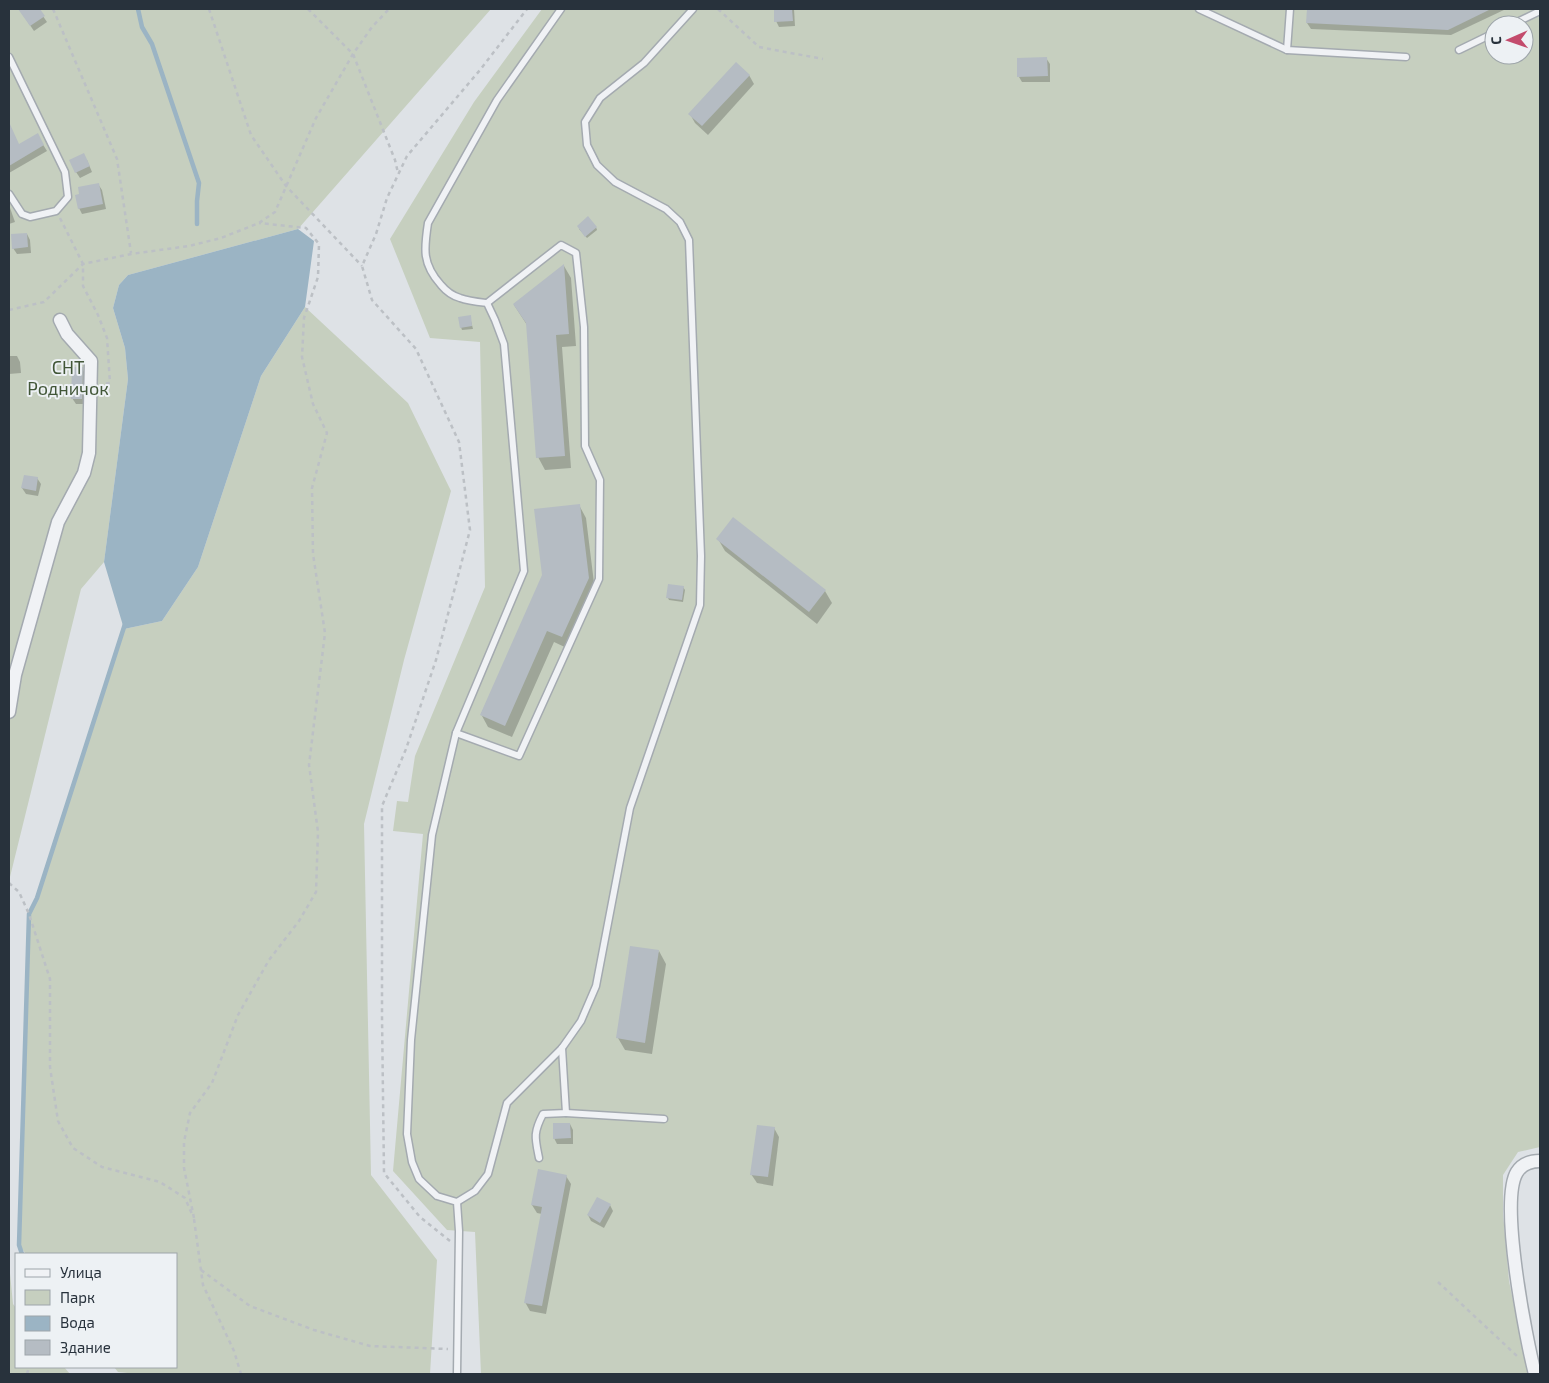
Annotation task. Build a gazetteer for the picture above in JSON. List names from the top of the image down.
{
  "parks": ["СНТ Родничок"],
  "legend": [
    "Улица",
    "Парк",
    "Вода",
    "Здание"
  ],
  "north": "left"
}
